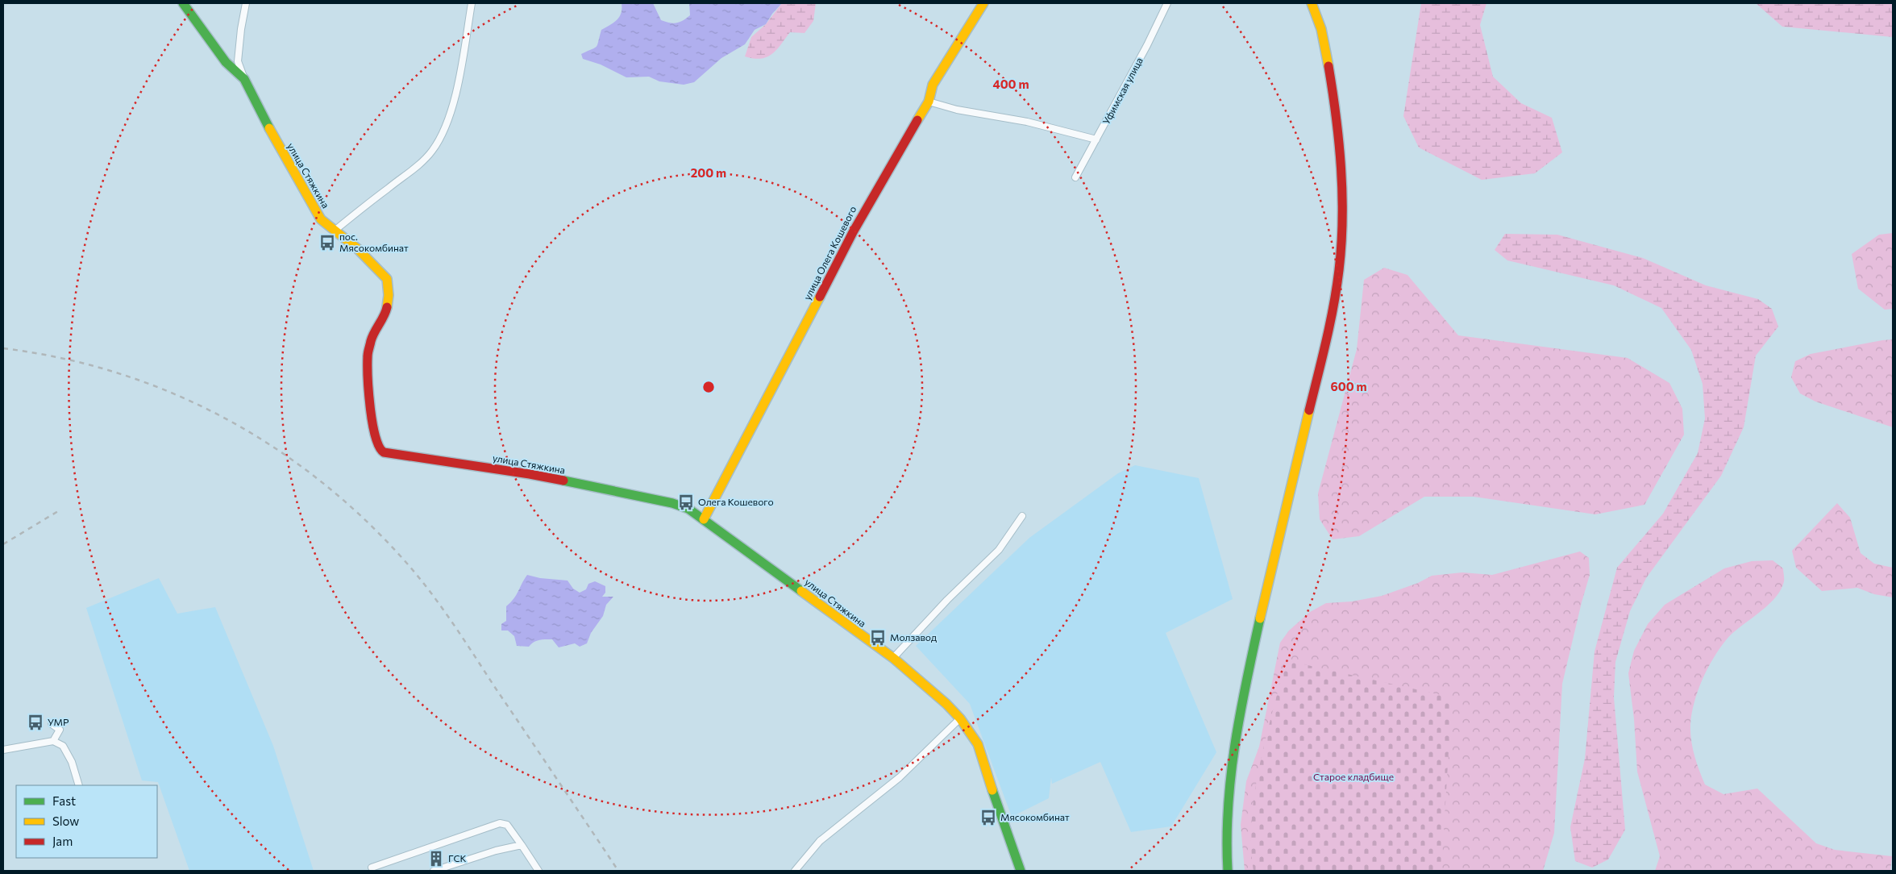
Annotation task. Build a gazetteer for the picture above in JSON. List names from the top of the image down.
{
  "streets": {
    "street": ["Уфимская улица", "улица Стяжкина", "улица Олега Кошевого"]
  },
  "crossings": [
    ["улица Стяжкина", "улица Олега Кошевого"]
  ],
  "parks": ["Старое кладбище"],
  "places": {
    "bus stop": [
      "пос. Мясокомбинат",
      "Олега Кошевого",
      "Молзавод",
      "УМР",
      "Мясокомбинат"
    ],
    "building": ["ГСК"]
  },
  "legend": ["Fast", "Slow", "Jam"],
  "rings": ["400 m", "200 m", "600 m"]
}
